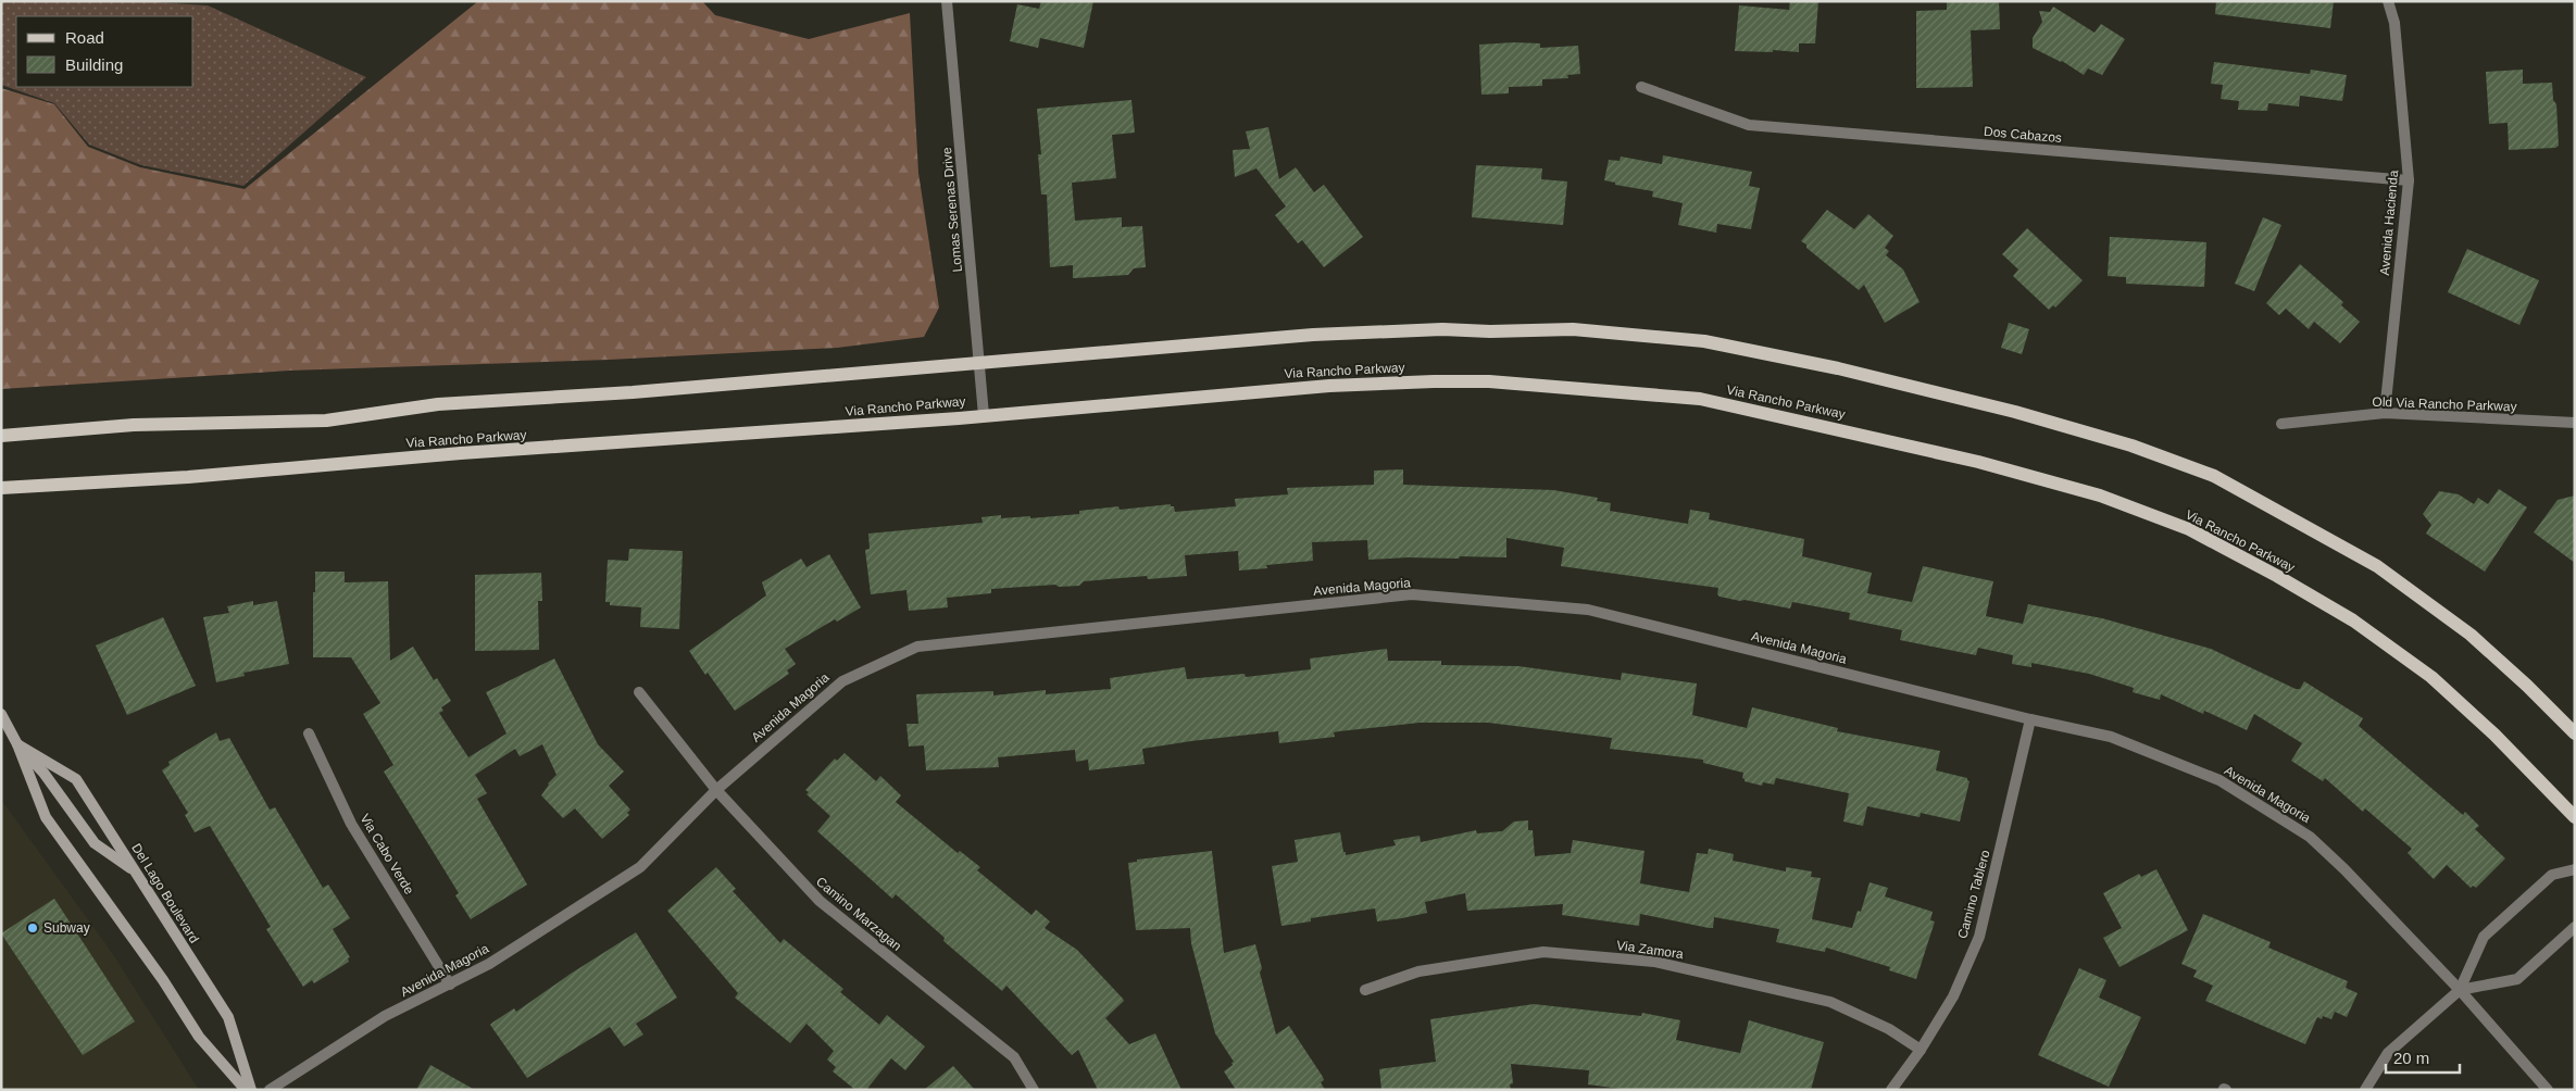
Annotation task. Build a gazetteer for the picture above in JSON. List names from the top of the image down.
{
  "streets": {
    "main road": ["Via Rancho Parkway", "Del Lago Boulevard"],
    "street": [
      "Dos Cabazos",
      "Lomas Serenas Drive",
      "Avenida Hacienda",
      "Old Via Rancho Parkway",
      "Avenida Magoria",
      "Via Cabo Verde",
      "Camino Tablero",
      "Camino Marzagan",
      "Via Zamora"
    ]
  },
  "crossings": [
    ["Dos Cabazos", "Avenida Hacienda"],
    ["Lomas Serenas Drive", "Via Rancho Parkway"],
    ["Avenida Hacienda", "Old Via Rancho Parkway"],
    ["Avenida Magoria", "Via Cabo Verde"],
    ["Avenida Magoria", "Camino Tablero"],
    ["Avenida Magoria", "Camino Marzagan"],
    ["Camino Tablero", "Via Zamora"]
  ],
  "places": ["Subway"],
  "legend": ["Road", "Building"],
  "scale_bar": "20 m"
}
